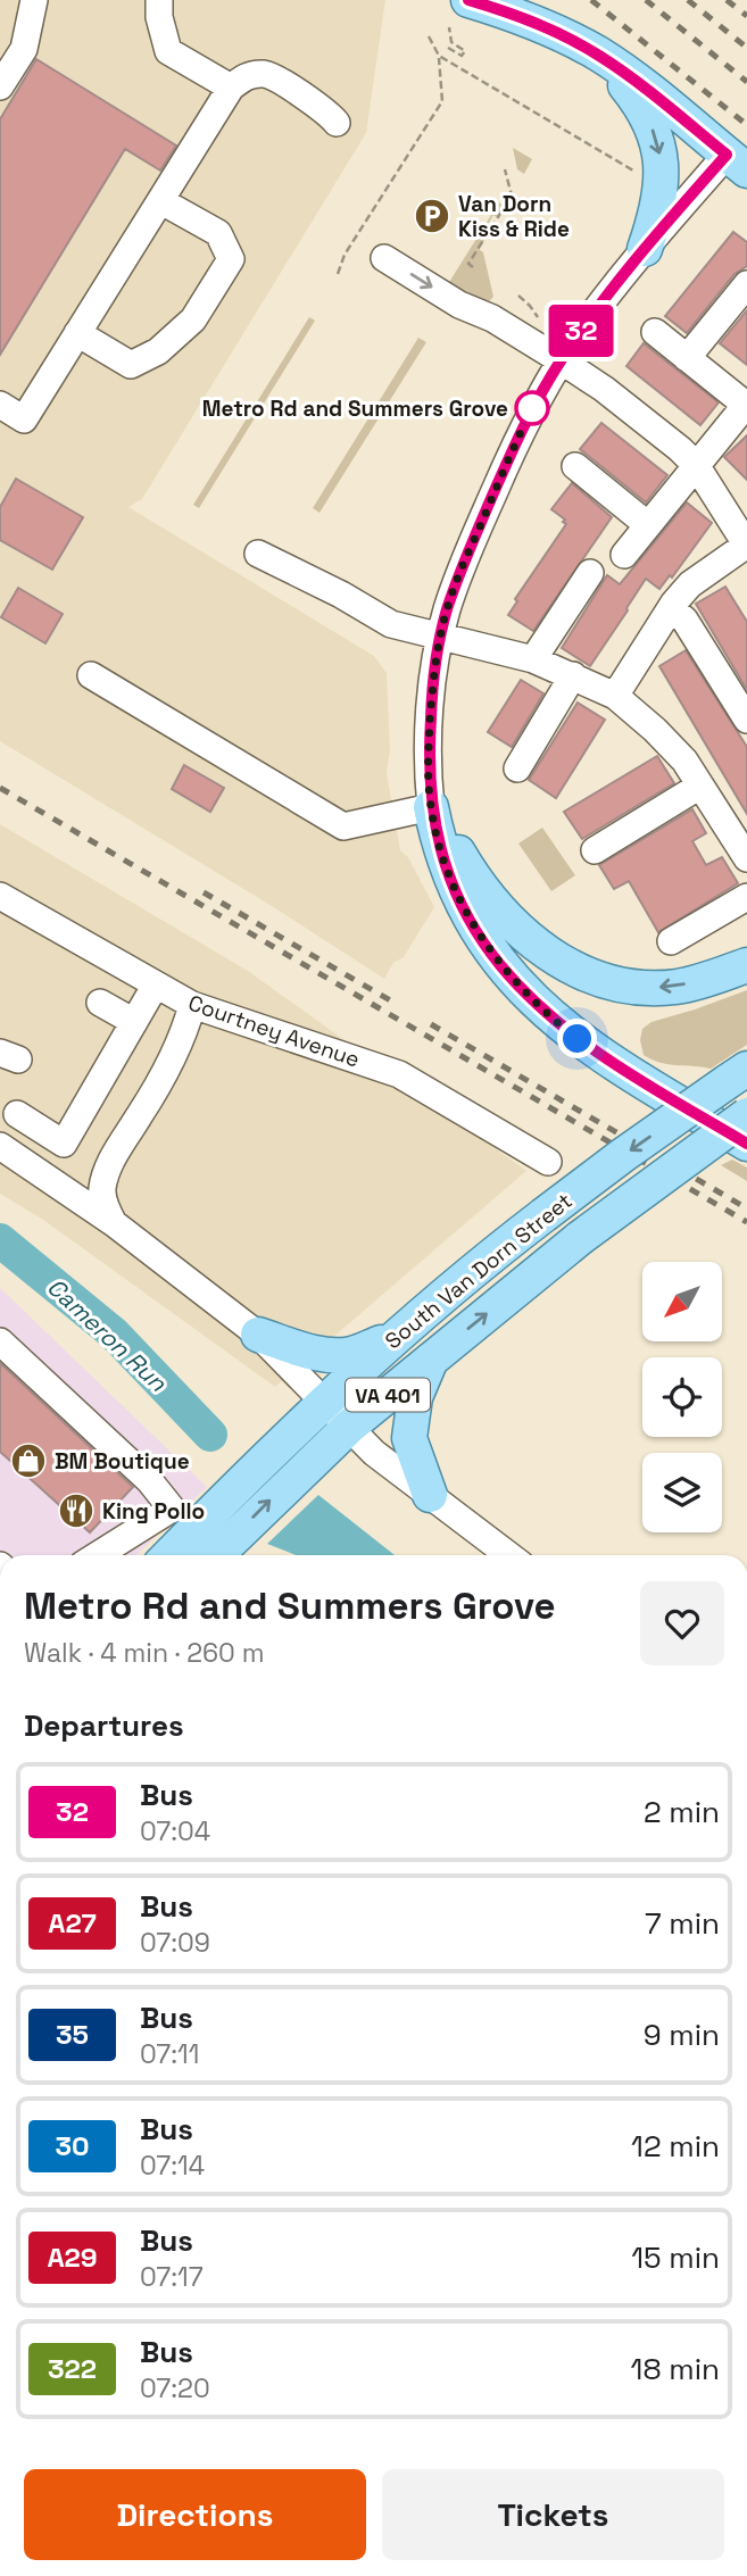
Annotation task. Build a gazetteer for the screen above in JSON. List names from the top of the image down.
{
  "streets": {
    "main road": ["South Van Dorn Street", "VA 401"],
    "street": ["Courtney Avenue"]
  },
  "water": ["Cameron Run"],
  "places": {
    "parking": ["Van Dorn Kiss & Ride"],
    "other": ["Metro Rd and Summers Grove"],
    "shop": ["BM Boutique"],
    "restaurant": ["King Pollo"]
  },
  "lines": ["bus line 32"],
  "north": "bottom left",
  "page": {
    "on_map": "32",
    "heading": [
      ["Metro Rd and Summers Grove", "Walk · 4 min · 260 m"],
      "Departures"
    ],
    "list": [
      {
        "mark": "32",
        "name": "Bus",
        "note": "07:04",
        "value": "2 min"
      },
      {
        "mark": "A27",
        "name": "Bus",
        "note": "07:09",
        "value": "7 min"
      },
      {
        "mark": "35",
        "name": "Bus",
        "note": "07:11",
        "value": "9 min"
      },
      {
        "mark": "30",
        "name": "Bus",
        "note": "07:14",
        "value": "12 min"
      },
      {
        "mark": "A29",
        "name": "Bus",
        "note": "07:17",
        "value": "15 min"
      },
      {
        "mark": "322",
        "name": "Bus",
        "note": "07:20",
        "value": "18 min"
      }
    ],
    "buttons": ["Directions", "Tickets"]
  }
}
